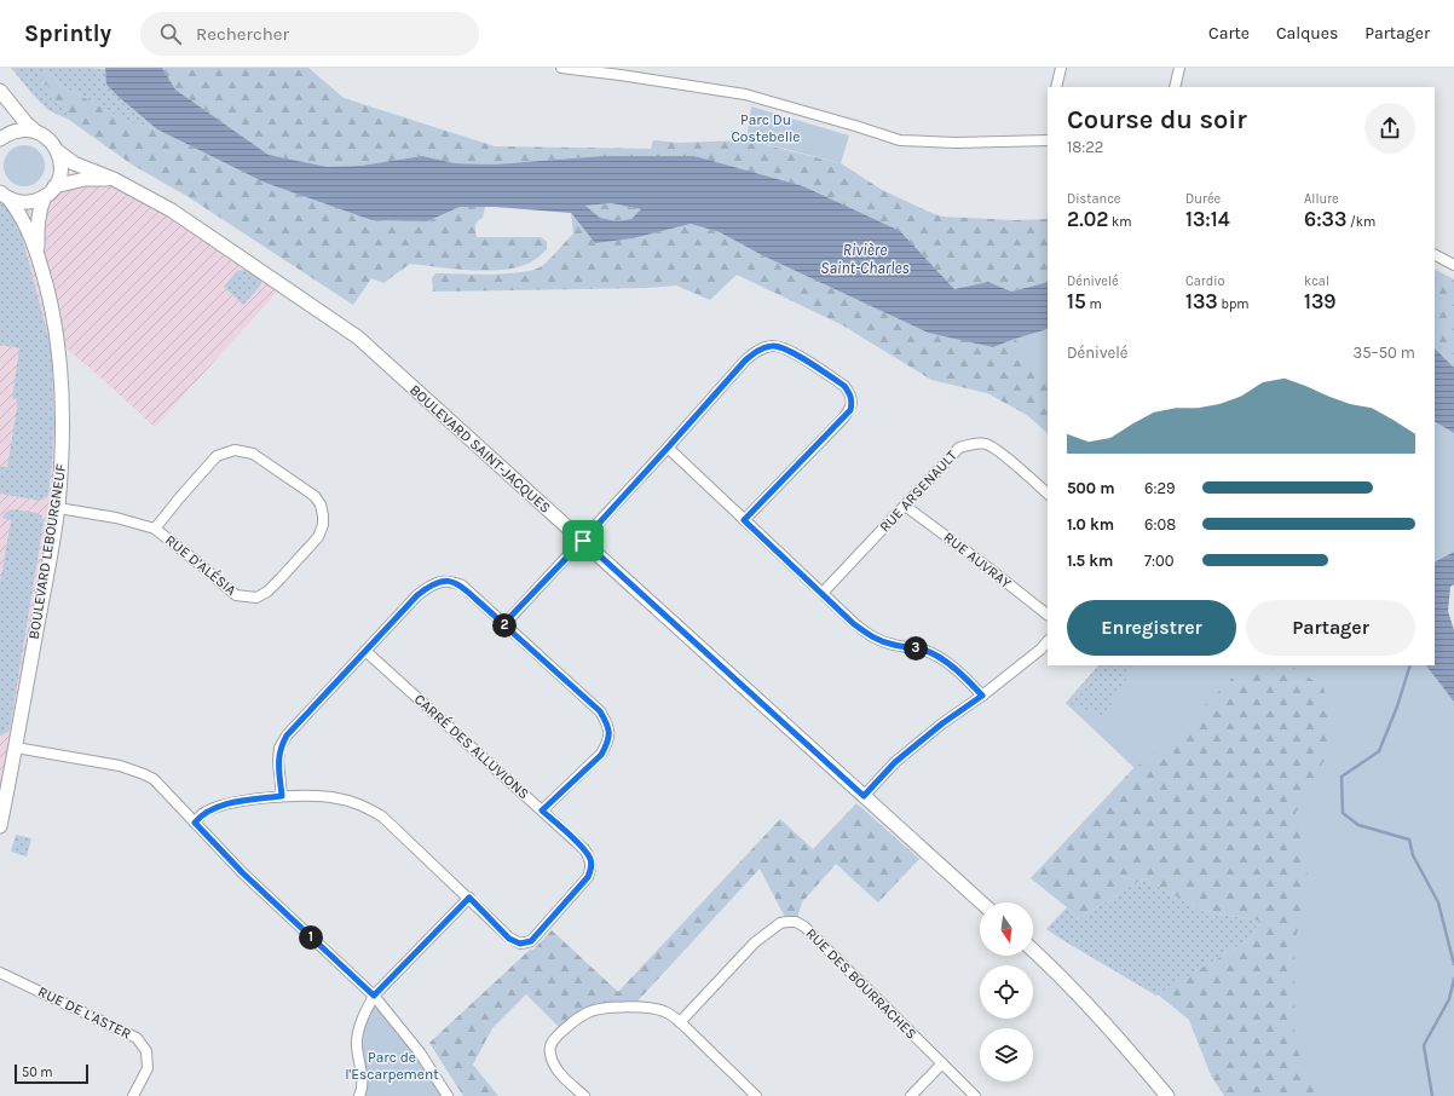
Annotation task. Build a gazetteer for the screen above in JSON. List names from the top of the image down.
{
  "streets": {
    "street": [
      "BOULEVARD SAINT-JACQUES",
      "RUE ARSENAULT",
      "BOULEVARD LEBOURGNEUF",
      "RUE AUVRAY",
      "RUE D'ALÉSIA",
      "CARRÉ DES ALLUVIONS",
      "RUE DES BOURRACHES",
      "RUE DE L'ASTER"
    ]
  },
  "crossings": [
    ["BOULEVARD SAINT-JACQUES", "BOULEVARD LEBOURGNEUF"],
    ["RUE ARSENAULT", "RUE AUVRAY"],
    ["BOULEVARD LEBOURGNEUF", "RUE D'ALÉSIA"]
  ],
  "water": ["Rivière Saint-Charles"],
  "parks": ["Parc Du Costebelle", "Parc de l'Escarpement"],
  "scale_bar": "50 m",
  "north": "bottom",
  "page": {
    "header": "Sprintly",
    "search": "Rechercher",
    "nav": ["Carte", "Calques", "Partager"],
    "heading": ["Course du soir", "18:22"],
    "stats": [
      ["Distance", "2.02 km"],
      ["Durée", "13:14"],
      ["Allure", "6:33 /km"],
      ["Dénivelé", "15 m"],
      ["Cardio", "133 bpm"],
      ["kcal", "139"]
    ],
    "chart": ["Dénivelé", "35–50 m"],
    "list": [
      {
        "name": "500 m",
        "note": "6:29"
      },
      {
        "name": "1.0 km",
        "note": "6:08"
      },
      {
        "name": "1.5 km",
        "note": "7:00"
      }
    ],
    "buttons": ["Enregistrer", "Partager"],
    "pins": ["2", "3", "1"],
    "scale": "50 m"
  }
}
